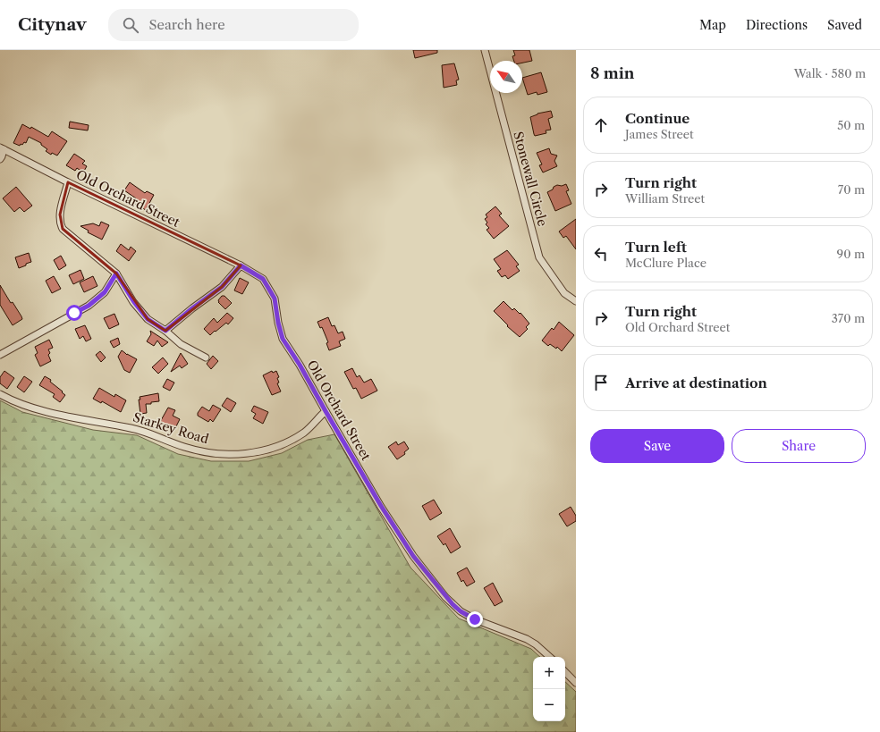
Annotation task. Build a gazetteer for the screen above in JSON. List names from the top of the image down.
{
  "streets": {
    "street": ["Stonewall Circle", "Old Orchard Street", "Starkey Road"]
  },
  "crossings": [
    ["Old Orchard Street", "Starkey Road"]
  ],
  "north": "top left",
  "page": {
    "header": "Citynav",
    "search": "Search here",
    "nav": ["Map", "Directions", "Saved"],
    "heading": ["8 min", "Walk · 580 m"],
    "list": [
      ["Continue", "James Street", "50 m"],
      ["Turn right", "William Street", "70 m"],
      ["Turn left", "McClure Place", "90 m"],
      ["Turn right", "Old Orchard Street", "370 m"],
      "Arrive at destination"
    ],
    "buttons": ["Save", "Share"],
    "map_buttons": ["+", "−"]
  }
}
